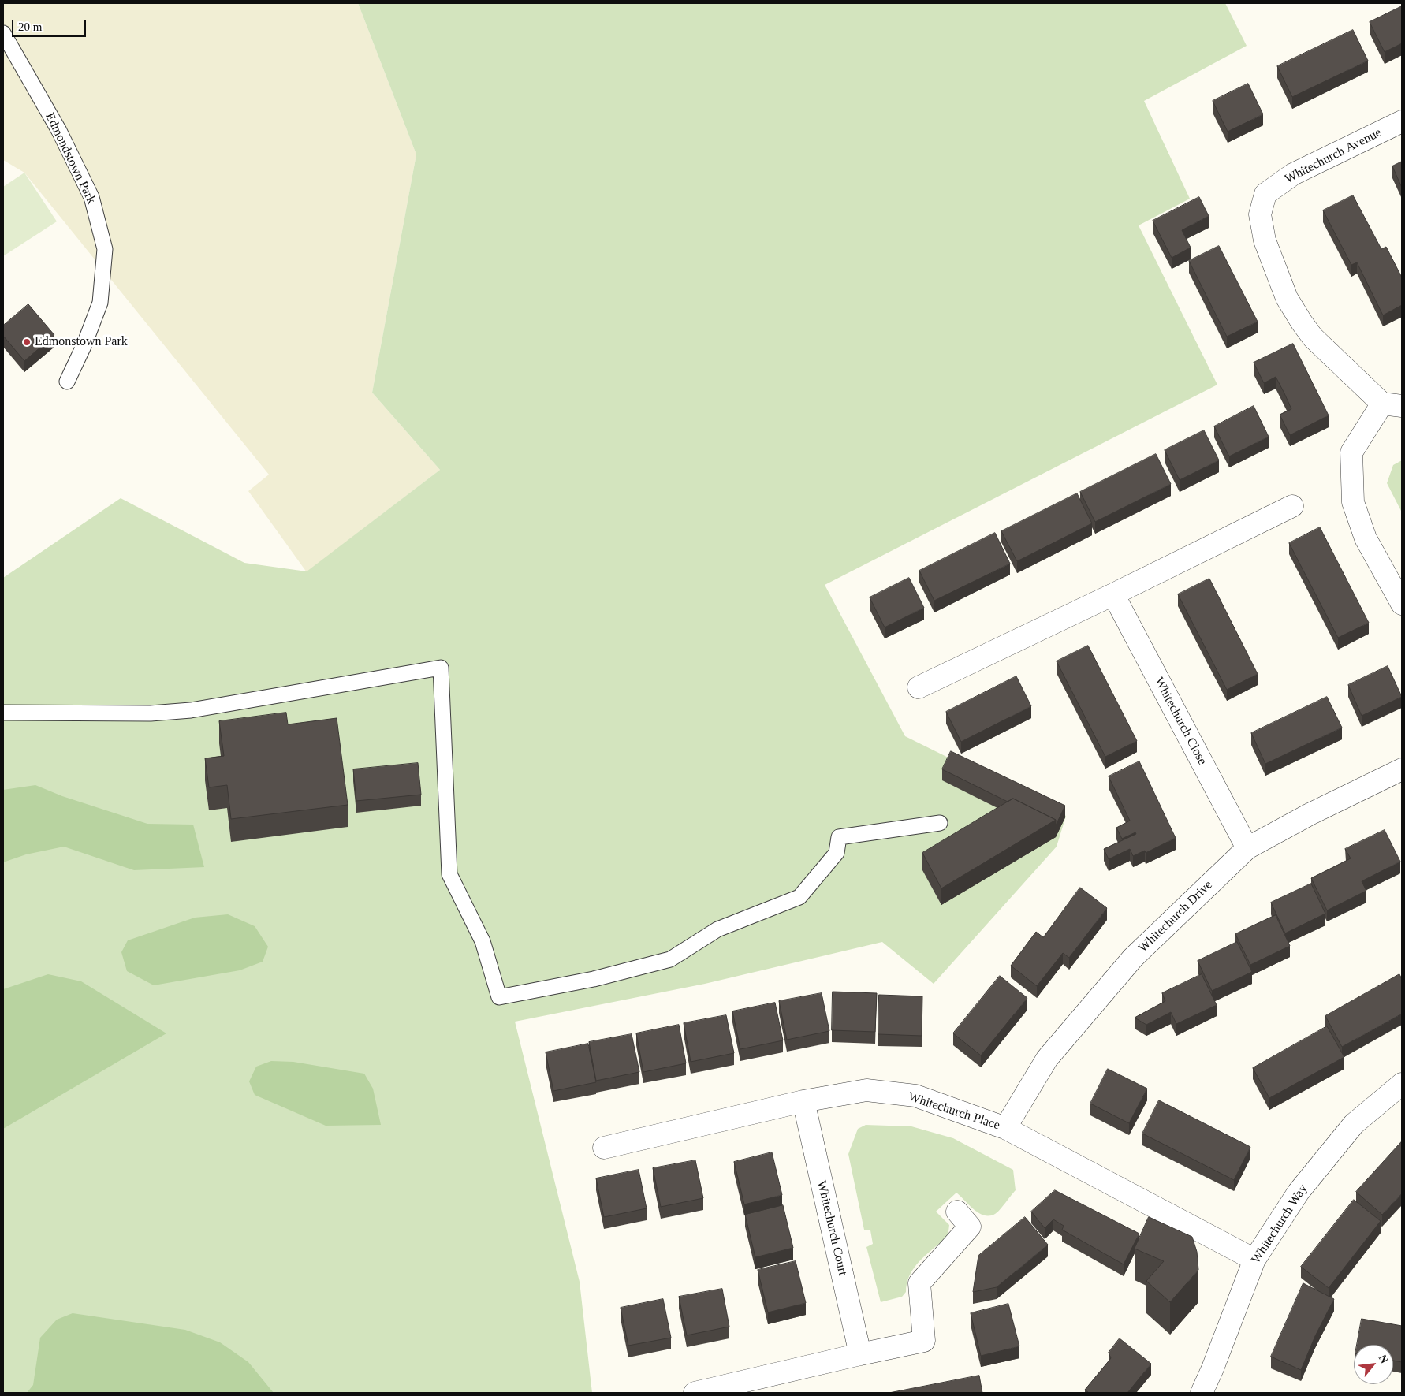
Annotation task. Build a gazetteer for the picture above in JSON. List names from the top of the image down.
{
  "streets": {
    "street": [
      "Whitechurch Avenue",
      "Whitechurch Close",
      "Whitechurch Drive",
      "Whitechurch Place",
      "Whitechurch Way",
      "Whitechurch Court"
    ],
    "lane": ["Edmondstown Park"]
  },
  "crossings": [
    ["Whitechurch Close", "Whitechurch Drive"],
    ["Whitechurch Drive", "Whitechurch Place"],
    ["Whitechurch Place", "Whitechurch Way"],
    ["Whitechurch Place", "Whitechurch Court"]
  ],
  "places": ["Edmonstown Park"],
  "scale_bar": "20 m",
  "north": "top right"
}
